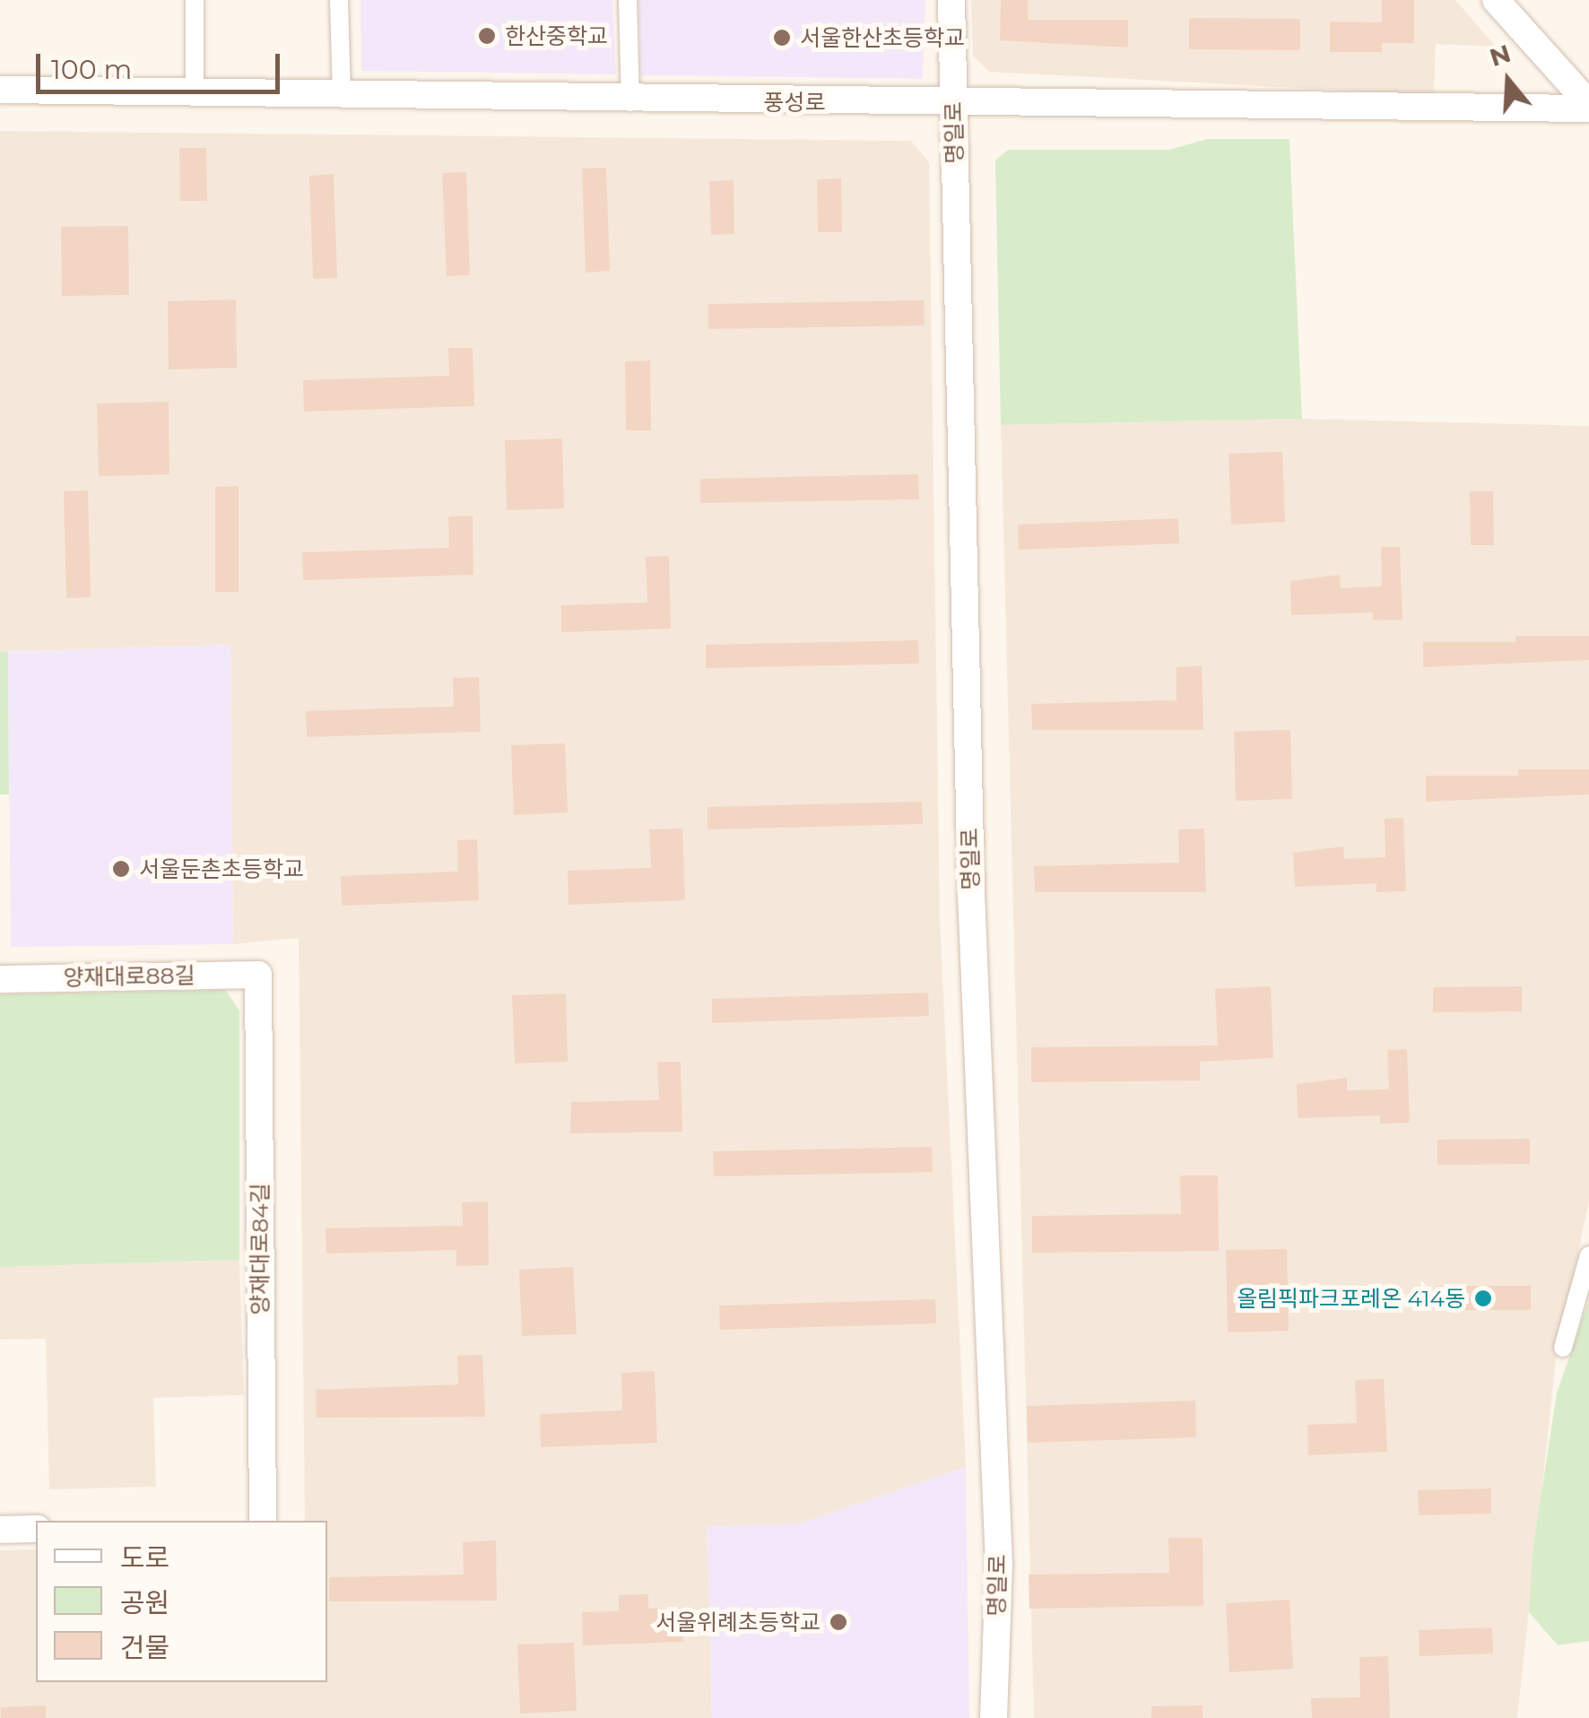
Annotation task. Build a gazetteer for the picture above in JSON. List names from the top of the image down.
{
  "streets": {
    "main road": [
      "풍성로",
      "명일로",
      "양재대로88길",
      "양재대로84길"
    ]
  },
  "crossings": [
    ["풍성로", "명일로"],
    ["양재대로88길", "양재대로84길"]
  ],
  "places": [
    "한산중학교",
    "서울한산초등학교",
    "서울둔촌초등학교",
    "올림픽파크포레온 414동",
    "서울위례초등학교"
  ],
  "legend": ["도로", "공원", "건물"],
  "scale_bar": "100 m",
  "north": "top"
}
